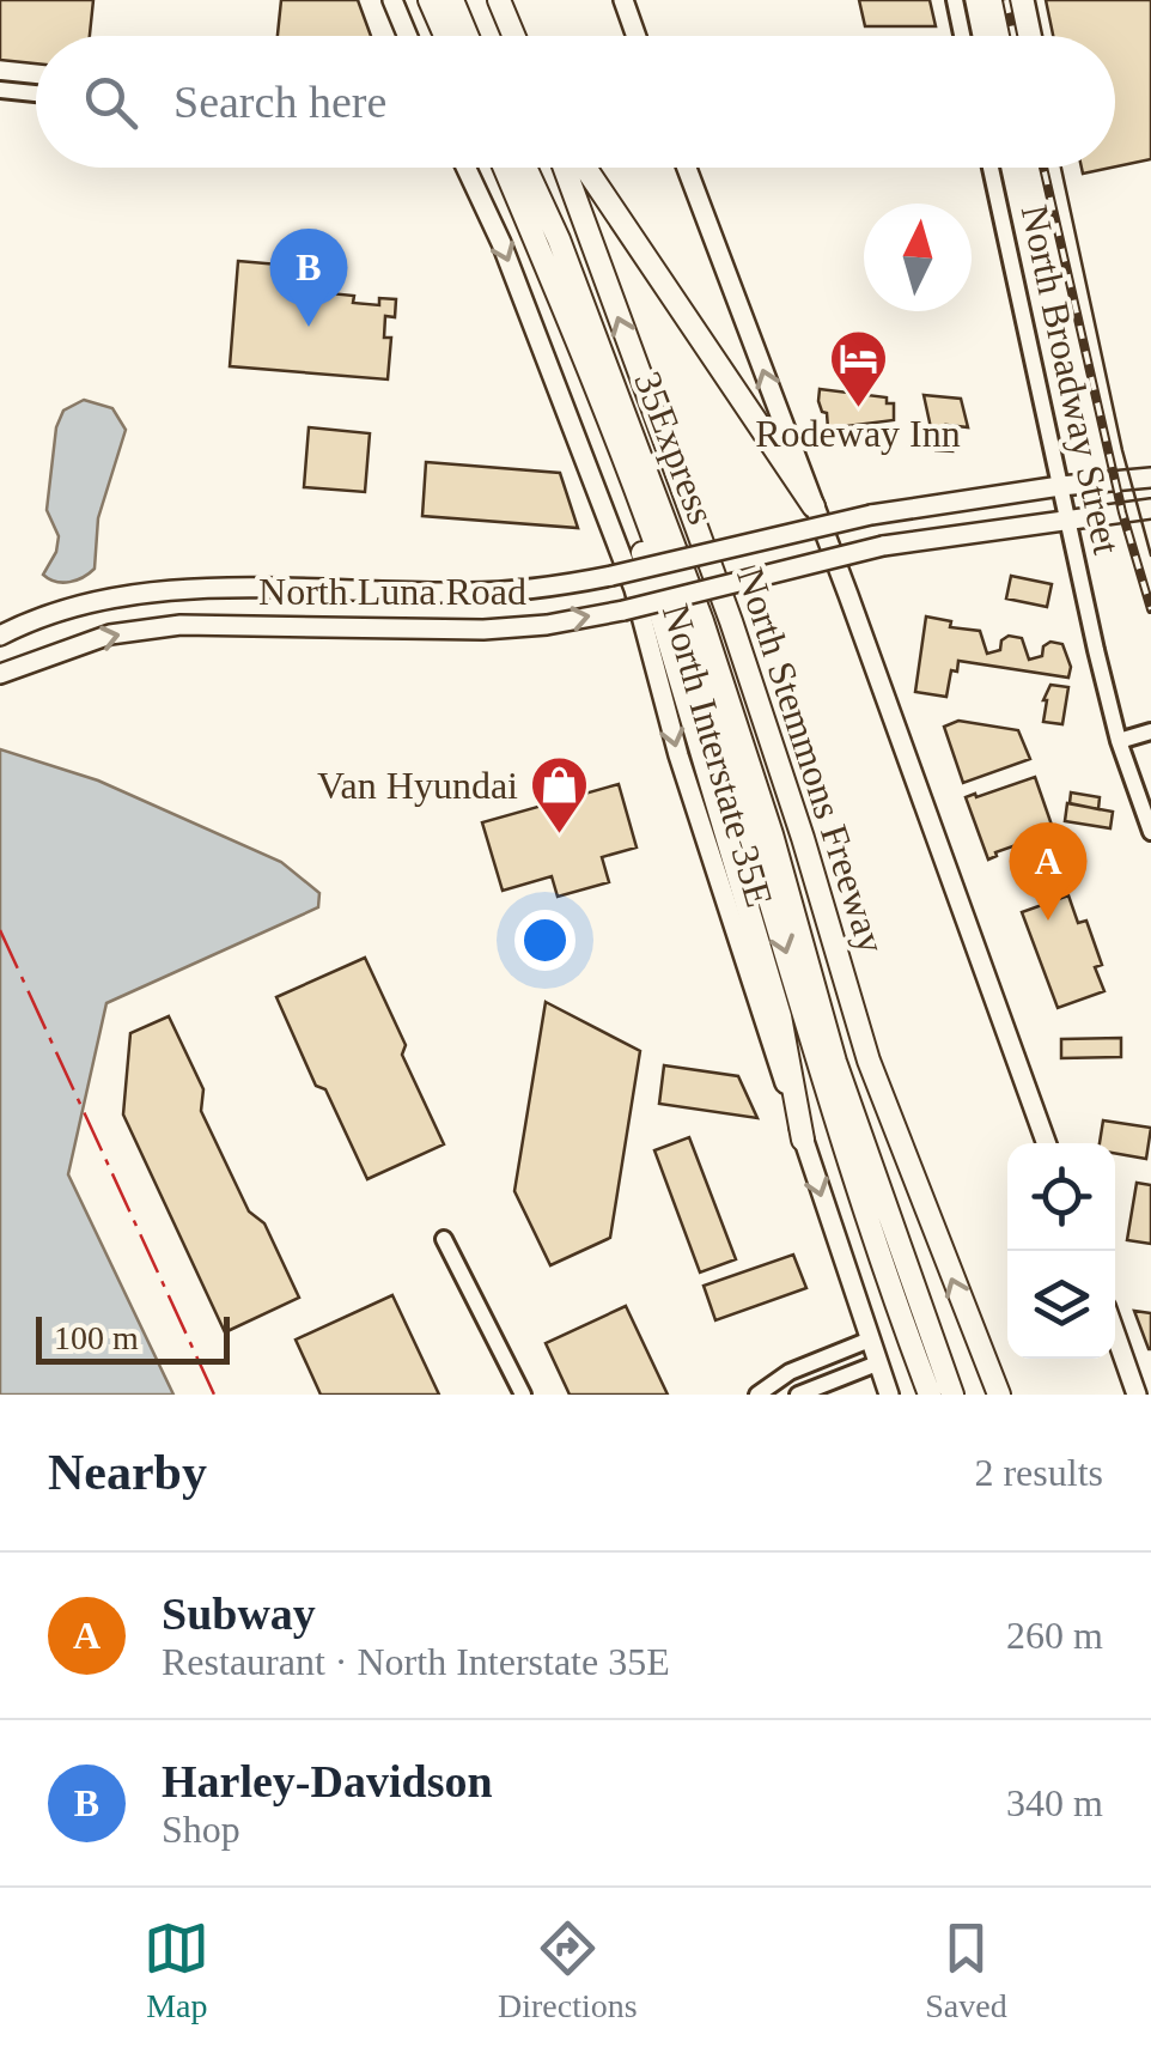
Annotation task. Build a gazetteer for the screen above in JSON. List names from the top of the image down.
{
  "streets": {
    "highway": ["35Express", "North Stemmons Freeway"],
    "main road": ["North Luna Road", "North Interstate 35E"],
    "street": ["North Broadway Street"]
  },
  "crossings": [
    ["North Broadway Street", "North Luna Road"]
  ],
  "one_way": ["North Interstate 35E"],
  "places": {
    "hotel": ["Rodeway Inn"],
    "shop": ["Van Hyundai"]
  },
  "scale_bar": "100 m",
  "north": "top",
  "page": {
    "search": "Search here",
    "pins": ["B", "A"],
    "scale": "100 m",
    "heading": ["Nearby", "2 results"],
    "list": [
      {
        "mark": "A",
        "name": "Subway",
        "note": "Restaurant · North Interstate 35E",
        "value": "260 m"
      },
      {
        "mark": "B",
        "name": "Harley-Davidson",
        "note": "Shop",
        "value": "340 m"
      }
    ],
    "nav": ["Map", "Directions", "Saved"]
  }
}
